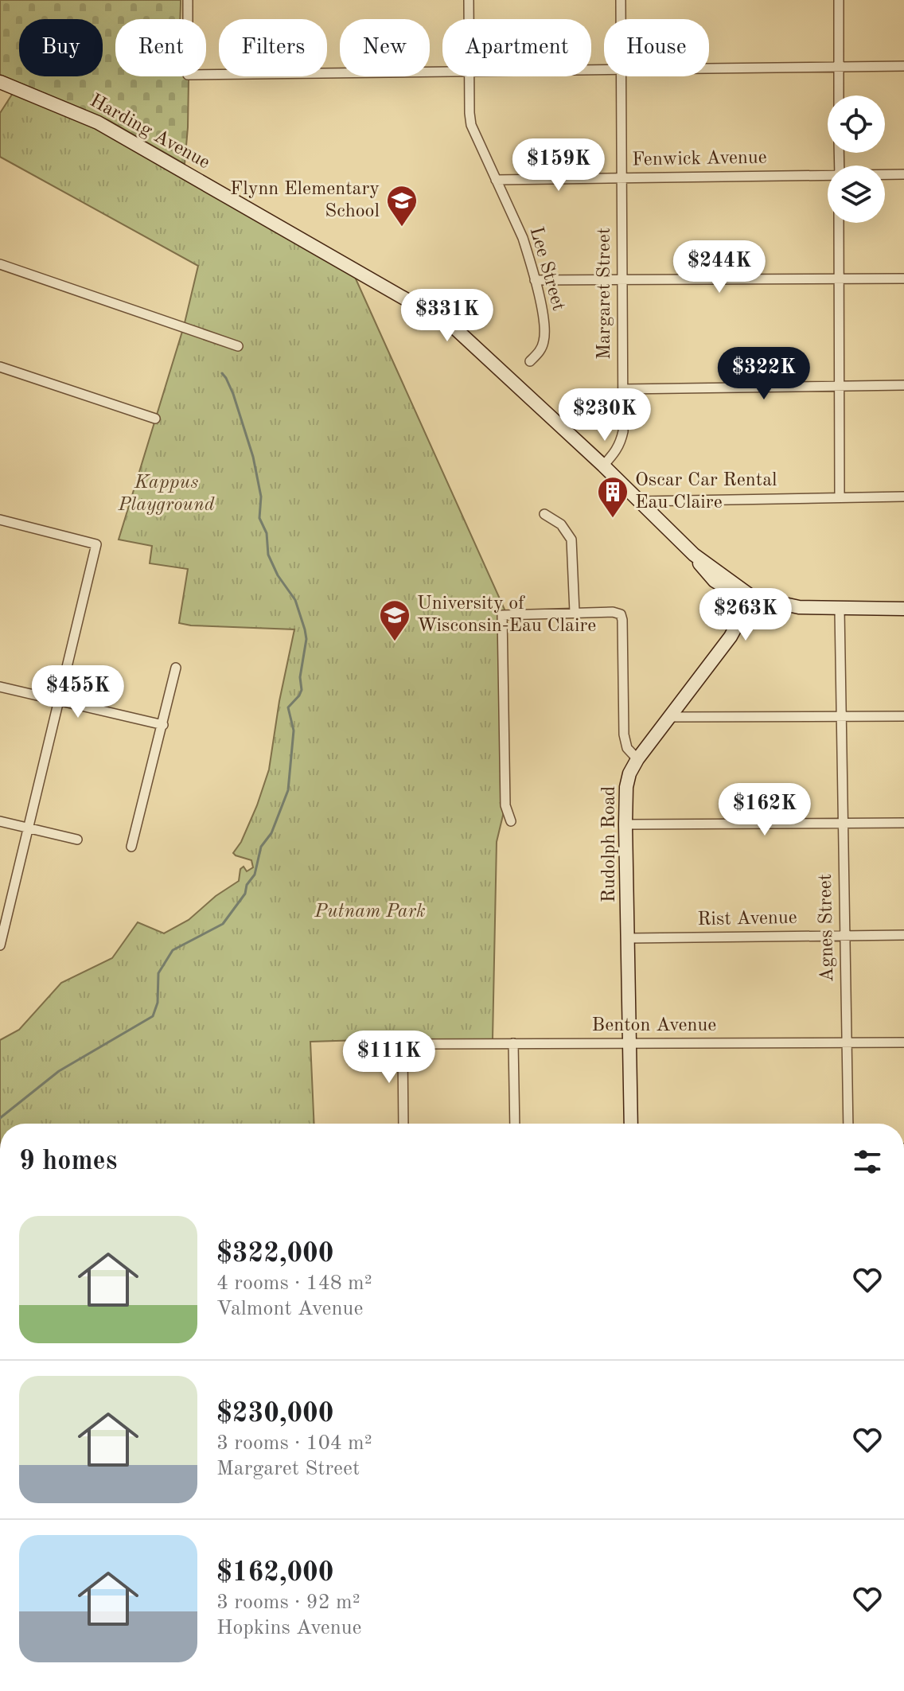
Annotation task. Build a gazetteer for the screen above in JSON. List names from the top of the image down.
{
  "streets": {
    "main road": ["Harding Avenue", "Rudolph Road"],
    "street": [
      "Fenwick Avenue",
      "Lee Street",
      "Margaret Street",
      "Rist Avenue",
      "Agnes Street",
      "Benton Avenue"
    ]
  },
  "crossings": [
    ["Harding Avenue", "Margaret Street"],
    ["Harding Avenue", "Rudolph Road"],
    ["Fenwick Avenue", "Lee Street"],
    ["Fenwick Avenue", "Margaret Street"],
    ["Rudolph Road", "Rist Avenue"],
    ["Rudolph Road", "Benton Avenue"],
    ["Rist Avenue", "Agnes Street"],
    ["Agnes Street", "Benton Avenue"]
  ],
  "parks": ["Kappus Playground", "Putnam Park"],
  "places": {
    "school or university": ["Flynn Elementary School", "University of Wisconsin-Eau Claire"],
    "building": ["Oscar Car Rental Eau Claire"]
  },
  "page": {
    "chip": [
      "Buy",
      "Rent",
      "Filters",
      "New",
      "Apartment",
      "House"
    ],
    "price": [
      "$159K",
      "$244K",
      "$331K",
      "$322K",
      "$230K",
      "$263K",
      "$455K",
      "$162K",
      "$111K"
    ],
    "heading": "9 homes",
    "list": [
      {
        "name": "$322,000",
        "note": "4 rooms · 148 m² · Valmont Avenue"
      },
      {
        "name": "$230,000",
        "note": "3 rooms · 104 m² · Margaret Street"
      },
      {
        "name": "$162,000",
        "note": "3 rooms · 92 m² · Hopkins Avenue"
      }
    ]
  }
}
